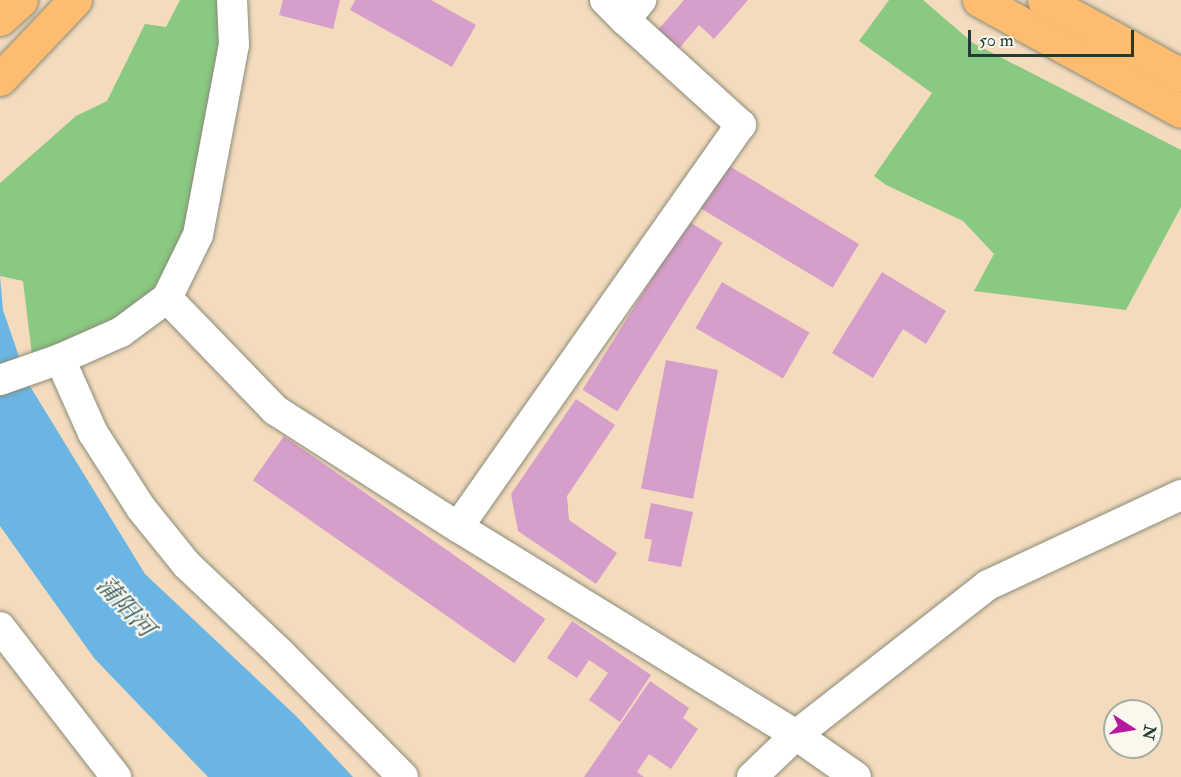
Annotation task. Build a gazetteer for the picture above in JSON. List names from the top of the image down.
{
  "water": ["蒲阳河"],
  "scale_bar": "50 m",
  "north": "right"
}
